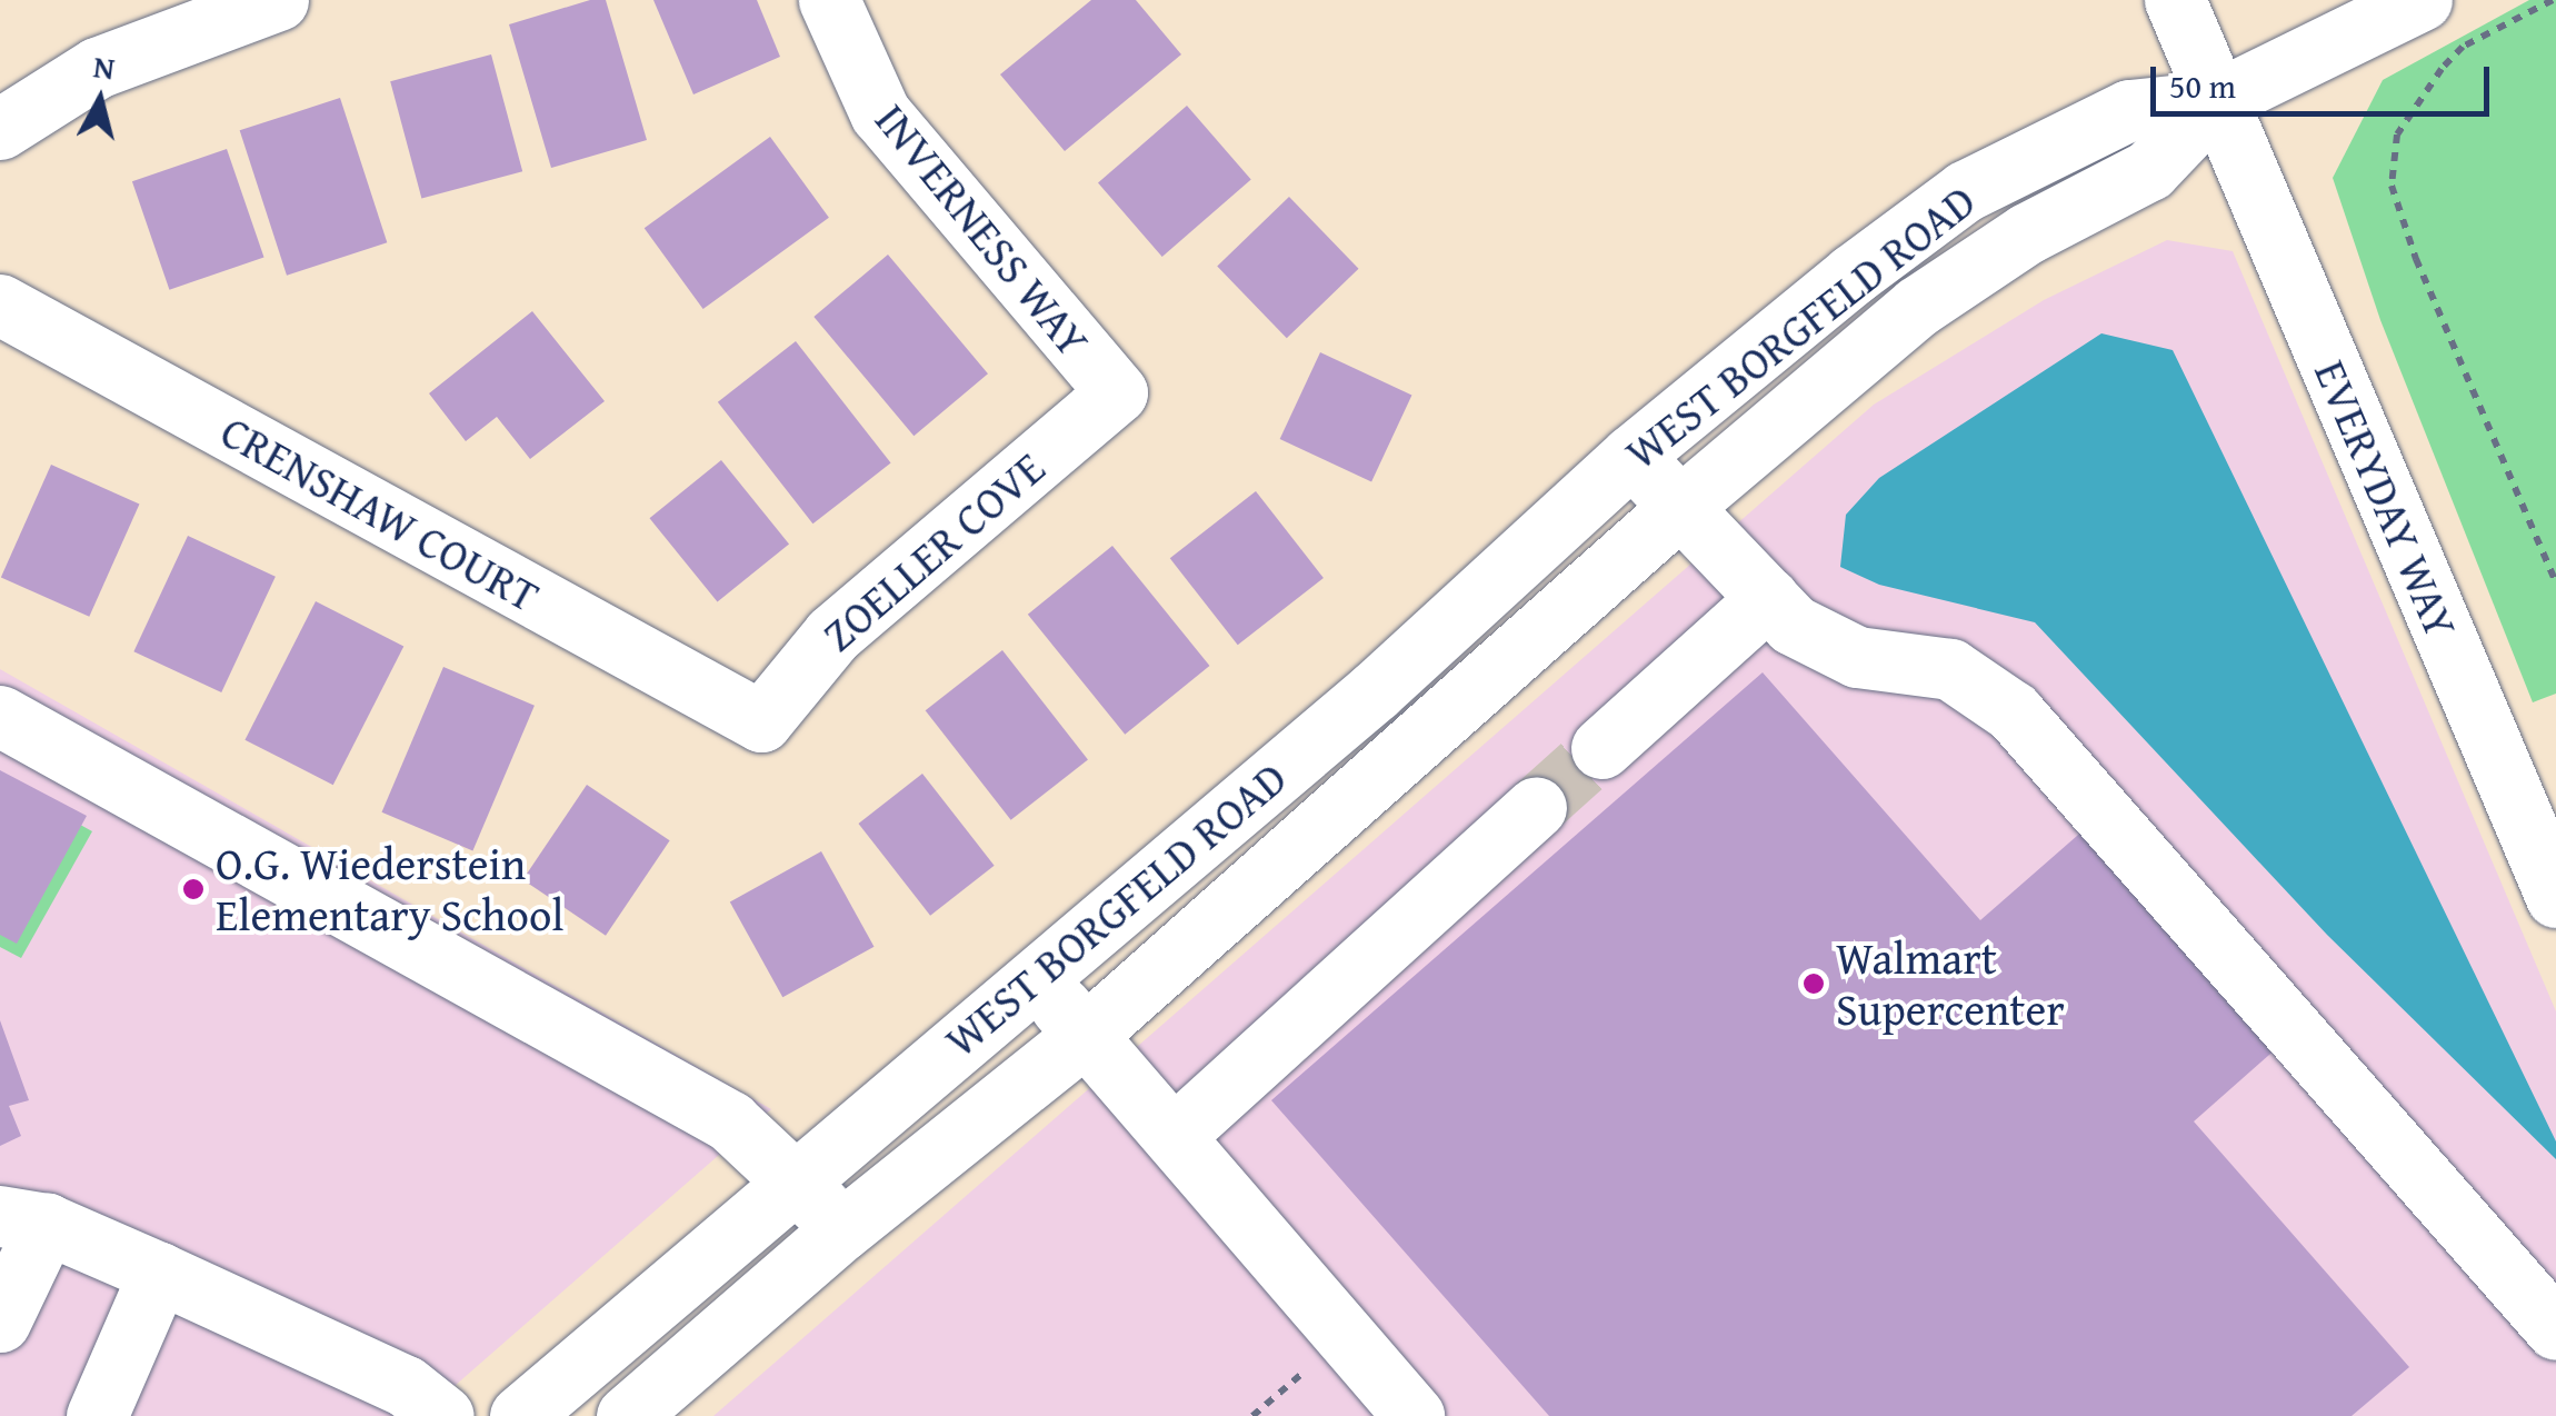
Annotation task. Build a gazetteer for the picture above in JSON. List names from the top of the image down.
{
  "streets": {
    "street": [
      "INVERNESS WAY",
      "WEST BORGFELD ROAD",
      "EVERYDAY WAY",
      "CRENSHAW COURT",
      "ZOELLER COVE"
    ]
  },
  "crossings": [
    ["INVERNESS WAY", "ZOELLER COVE"],
    ["WEST BORGFELD ROAD", "EVERYDAY WAY"],
    ["CRENSHAW COURT", "ZOELLER COVE"]
  ],
  "places": ["O.G. Wiederstein Elementary School", "Walmart Supercenter"],
  "scale_bar": "50 m",
  "north": "top"
}
